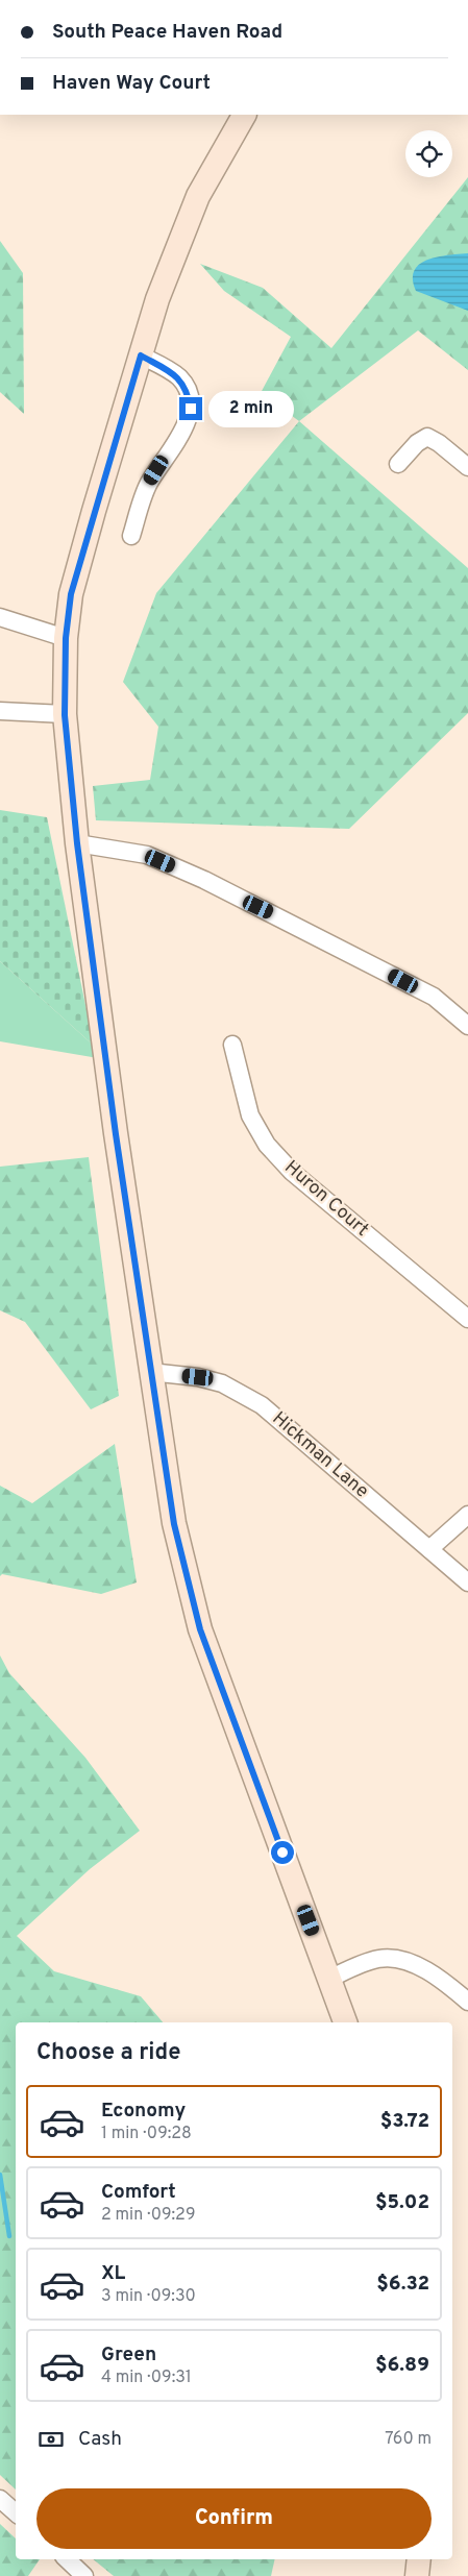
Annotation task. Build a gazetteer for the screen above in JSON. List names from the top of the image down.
{
  "streets": {
    "street": ["Huron Court", "Hickman Lane"]
  },
  "page": {
    "banner": ["South Peace Haven Road", "Haven Way Court"],
    "bubble": "2 min",
    "heading": "Choose a ride",
    "list": [
      {
        "name": "Economy",
        "note": "1 min · 09:28",
        "value": "$3.72"
      },
      {
        "name": "Comfort",
        "note": "2 min · 09:29",
        "value": "$5.02"
      },
      {
        "name": "XL",
        "note": "3 min · 09:30",
        "value": "$6.32"
      },
      {
        "name": "Green",
        "note": "4 min · 09:31",
        "value": "$6.89"
      }
    ],
    "pay": ["Cash", "760 m"],
    "buttons": "Confirm"
  }
}
